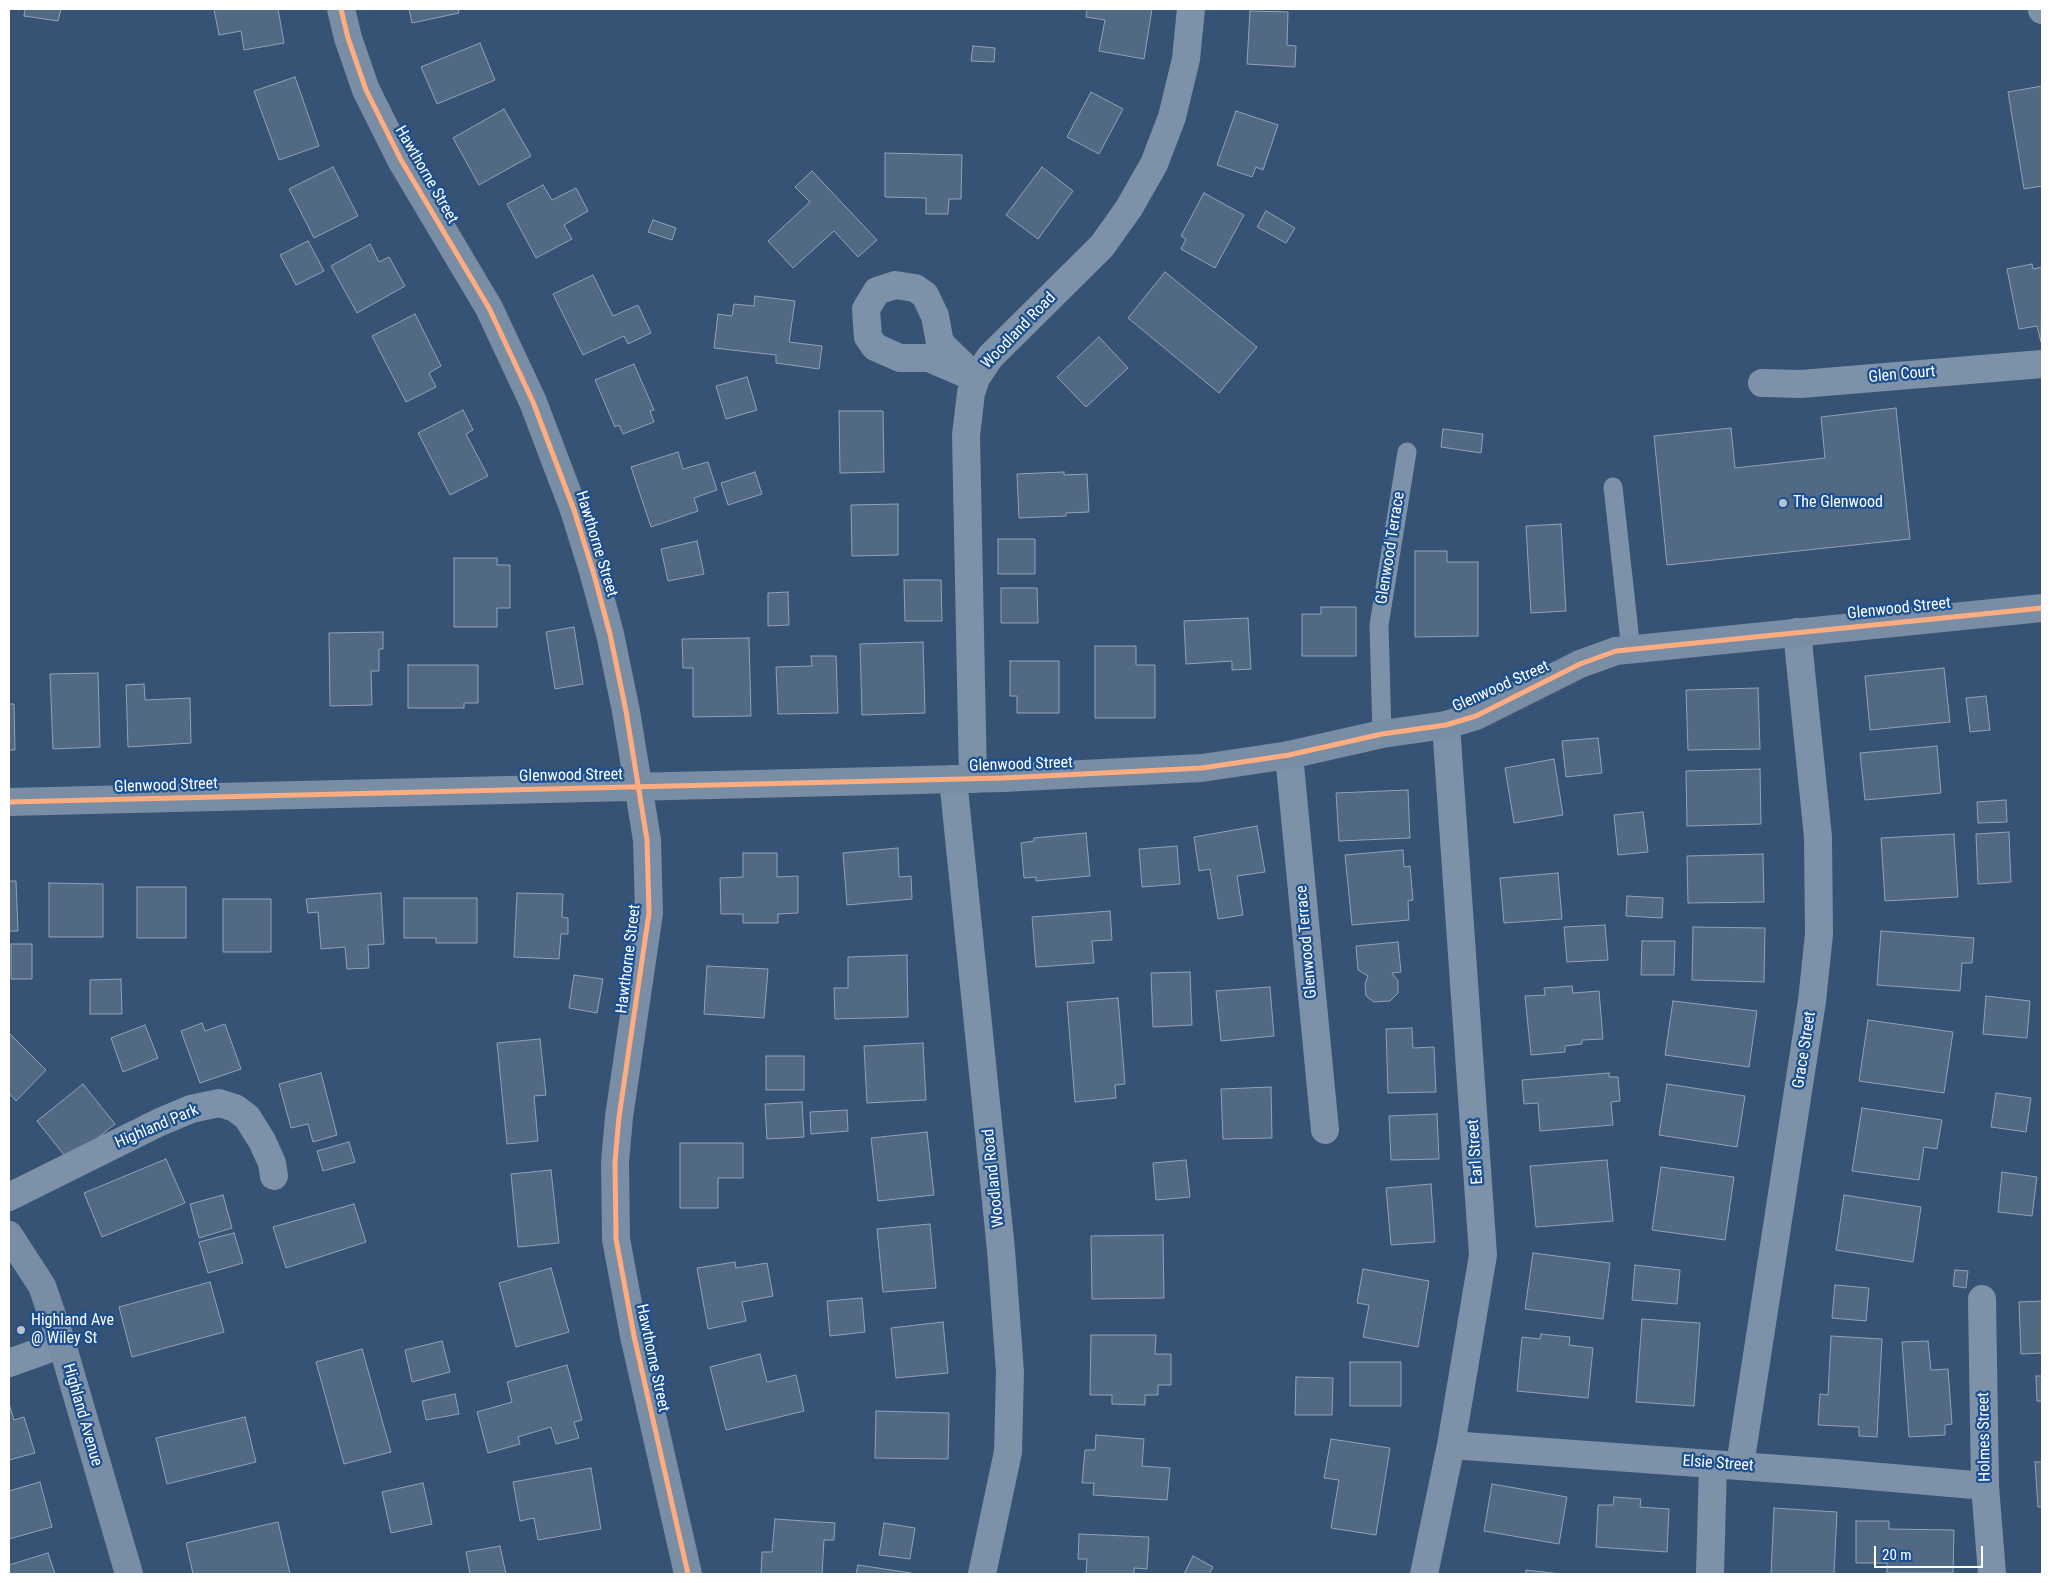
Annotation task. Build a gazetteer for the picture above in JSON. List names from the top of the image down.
{
  "streets": {
    "street": [
      "Hawthorne Street",
      "Woodland Road",
      "Glen Court",
      "Glenwood Terrace",
      "Glenwood Street",
      "Grace Street",
      "Highland Park",
      "Earl Street",
      "Highland Avenue",
      "Holmes Street",
      "Elsie Street"
    ]
  },
  "crossings": [
    ["Hawthorne Street", "Glenwood Street"],
    ["Woodland Road", "Glenwood Street"],
    ["Glenwood Terrace", "Glenwood Street"],
    ["Glenwood Street", "Grace Street"],
    ["Glenwood Street", "Earl Street"],
    ["Grace Street", "Elsie Street"],
    ["Earl Street", "Elsie Street"],
    ["Holmes Street", "Elsie Street"]
  ],
  "places": ["The Glenwood", "Highland Ave @ Wiley St"],
  "scale_bar": "20 m"
}
